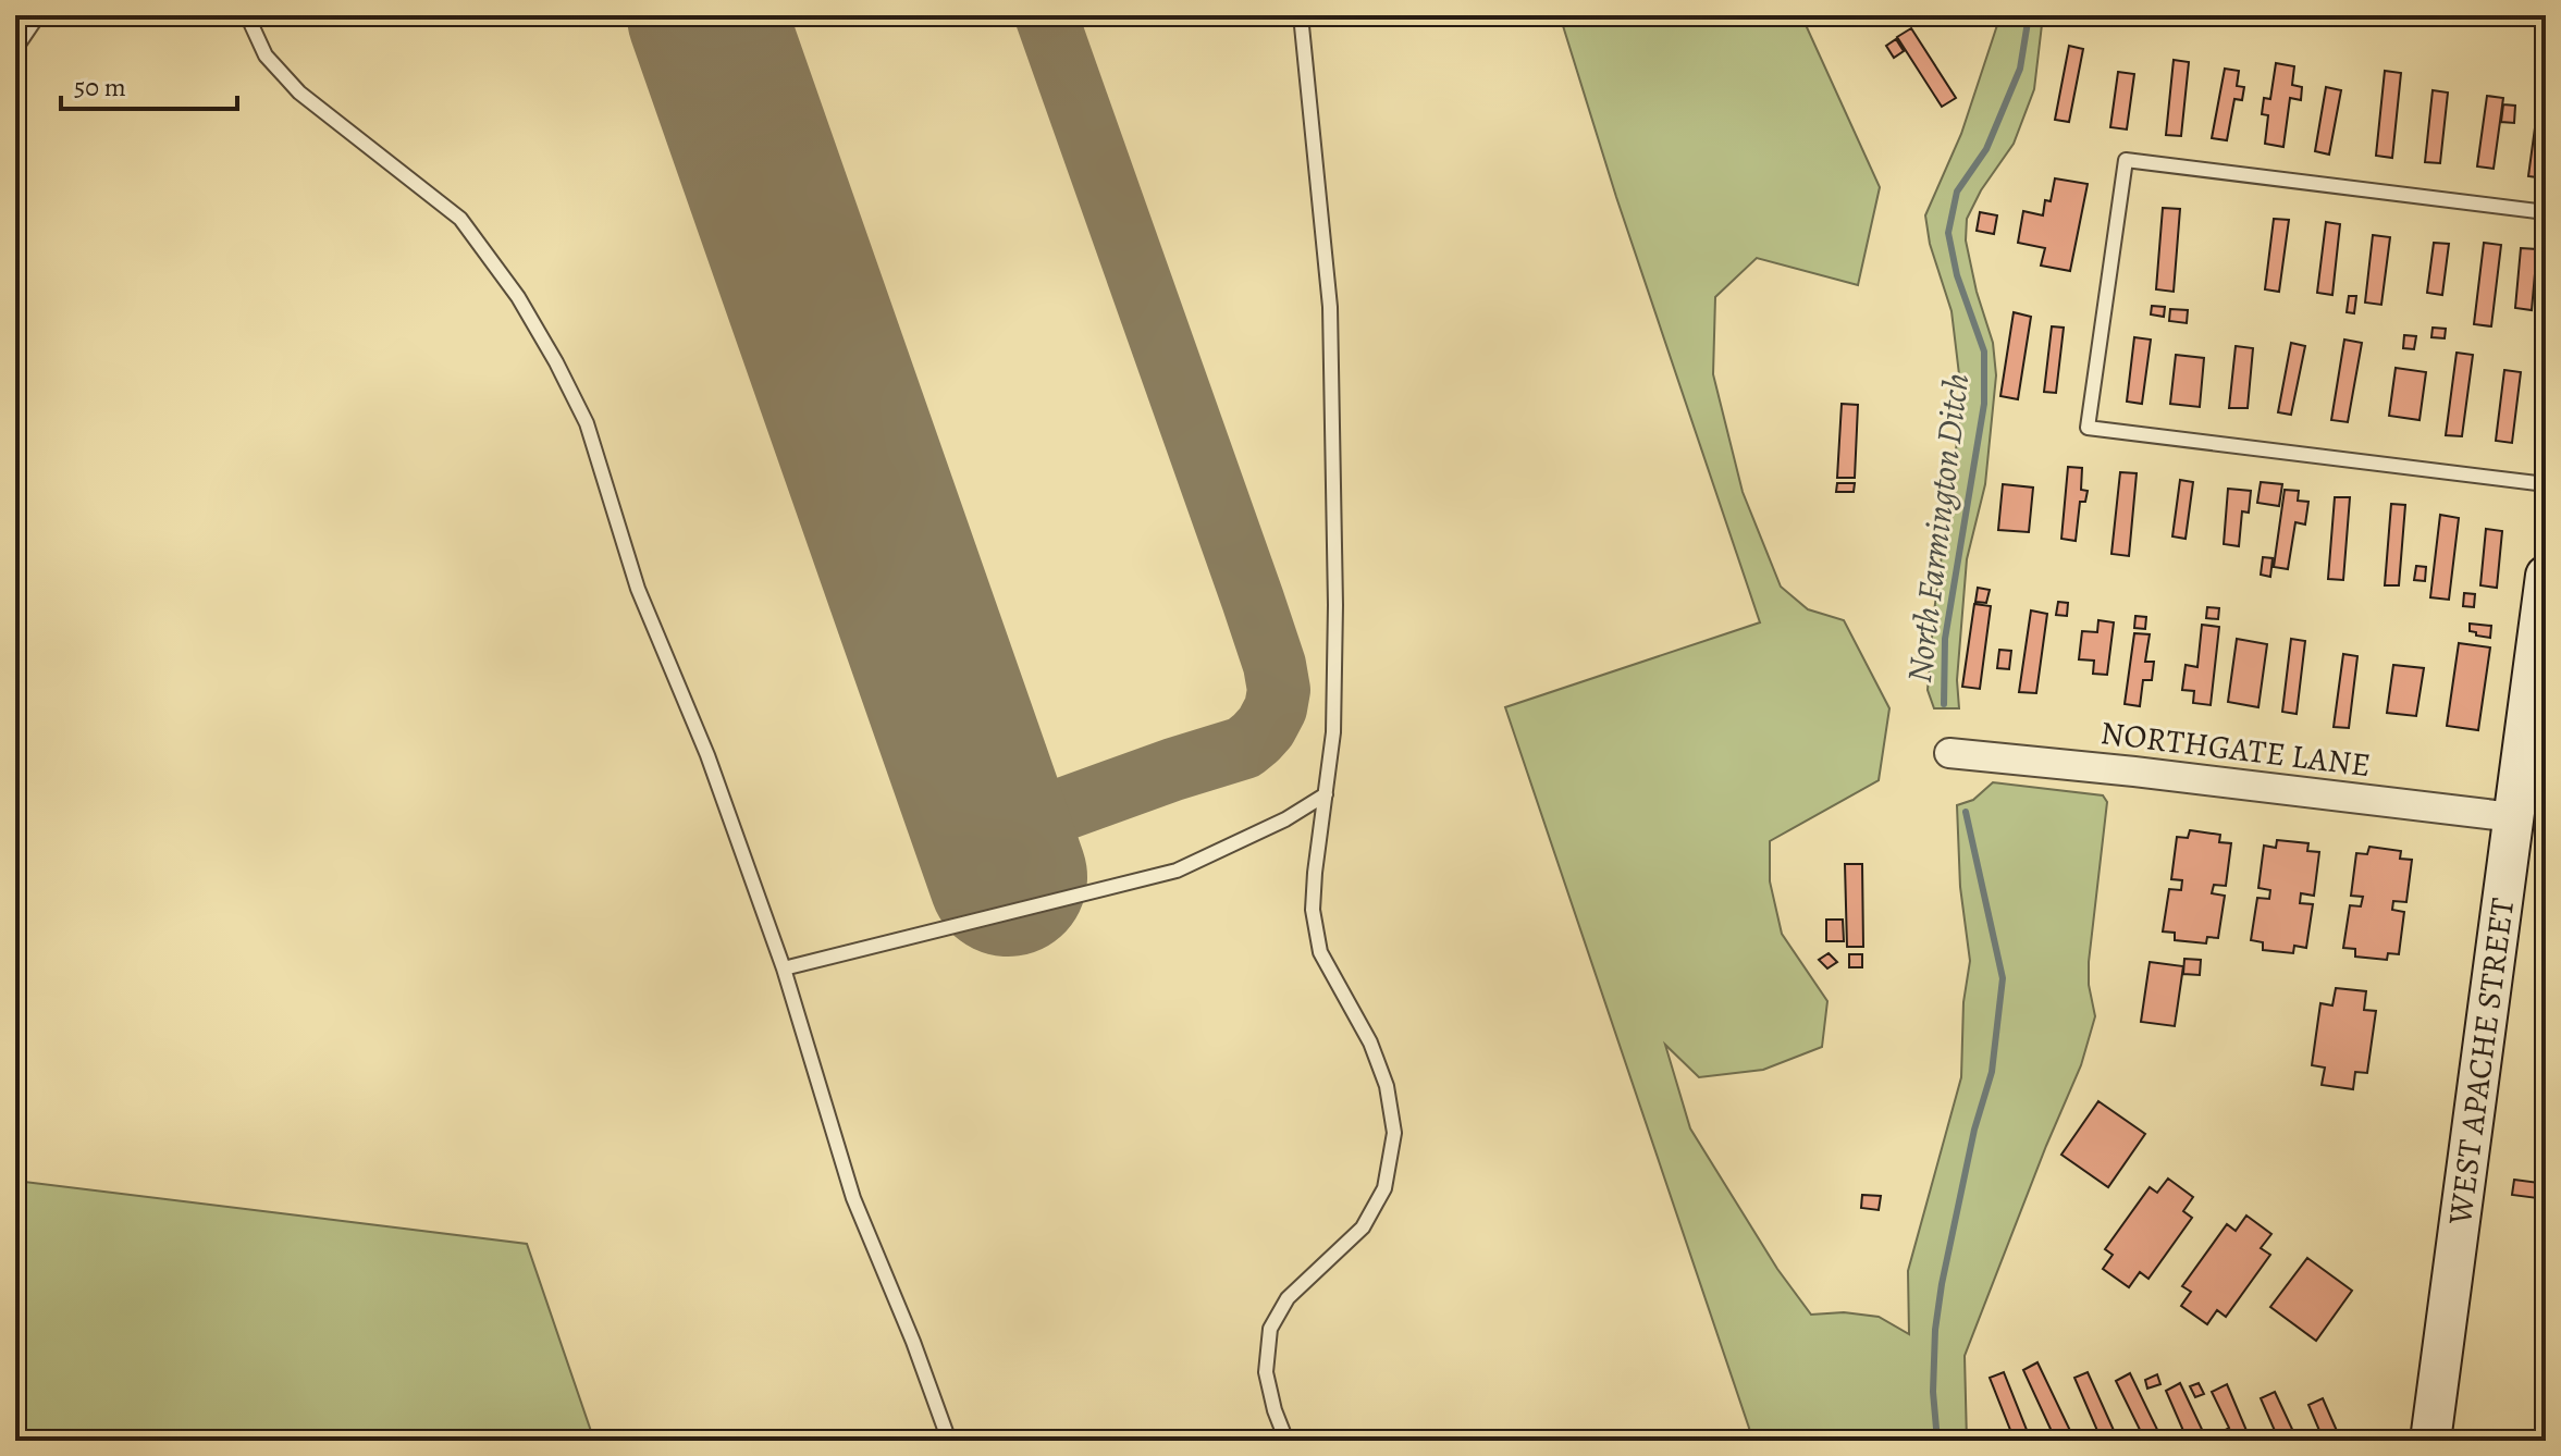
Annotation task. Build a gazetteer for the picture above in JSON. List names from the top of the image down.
{
  "streets": {
    "main road": ["WEST APACHE STREET"],
    "street": ["NORTHGATE LANE"]
  },
  "crossings": [
    ["NORTHGATE LANE", "WEST APACHE STREET"]
  ],
  "water": ["North Farmington Ditch"],
  "scale_bar": "50 m"
}
